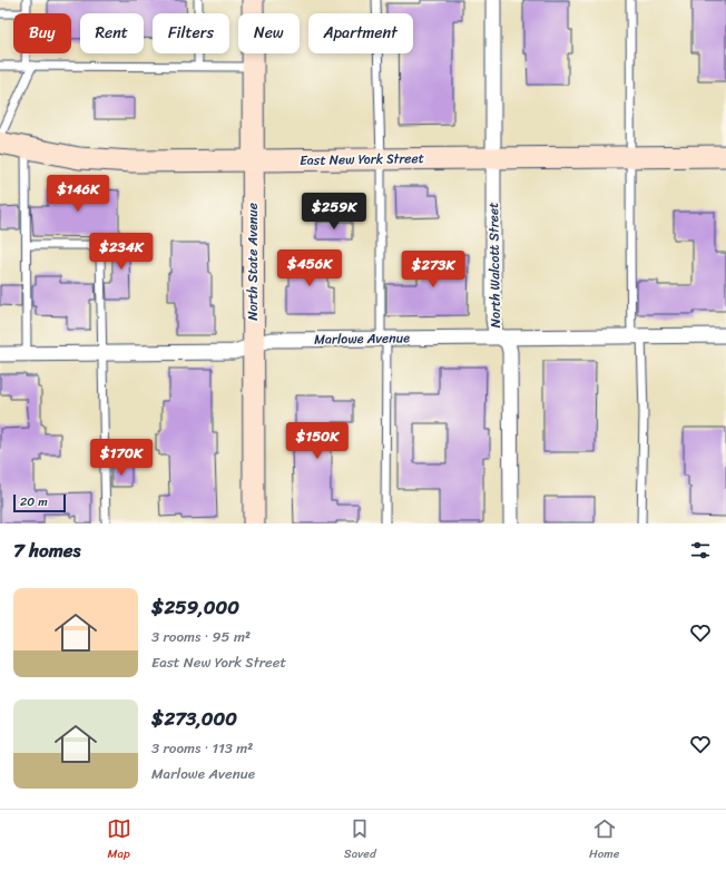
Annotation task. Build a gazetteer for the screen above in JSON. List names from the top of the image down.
{
  "streets": {
    "main road": ["East New York Street", "North State Avenue"],
    "street": ["North Walcott Street", "Marlowe Avenue"]
  },
  "crossings": [
    ["East New York Street", "North State Avenue"],
    ["East New York Street", "North Walcott Street"],
    ["North State Avenue", "Marlowe Avenue"],
    ["North Walcott Street", "Marlowe Avenue"]
  ],
  "scale_bar": "20 m",
  "page": {
    "chip": [
      "Buy",
      "Rent",
      "Filters",
      "New",
      "Apartment"
    ],
    "price": [
      "$146K",
      "$259K",
      "$234K",
      "$456K",
      "$273K",
      "$150K",
      "$170K"
    ],
    "scale": "20 m",
    "heading": "7 homes",
    "list": [
      {
        "name": "$259,000",
        "note": "3 rooms · 95 m² · East New York Street"
      },
      {
        "name": "$273,000",
        "note": "3 rooms · 113 m² · Marlowe Avenue"
      }
    ],
    "tabs": ["Map", "Saved", "Home"]
  }
}
